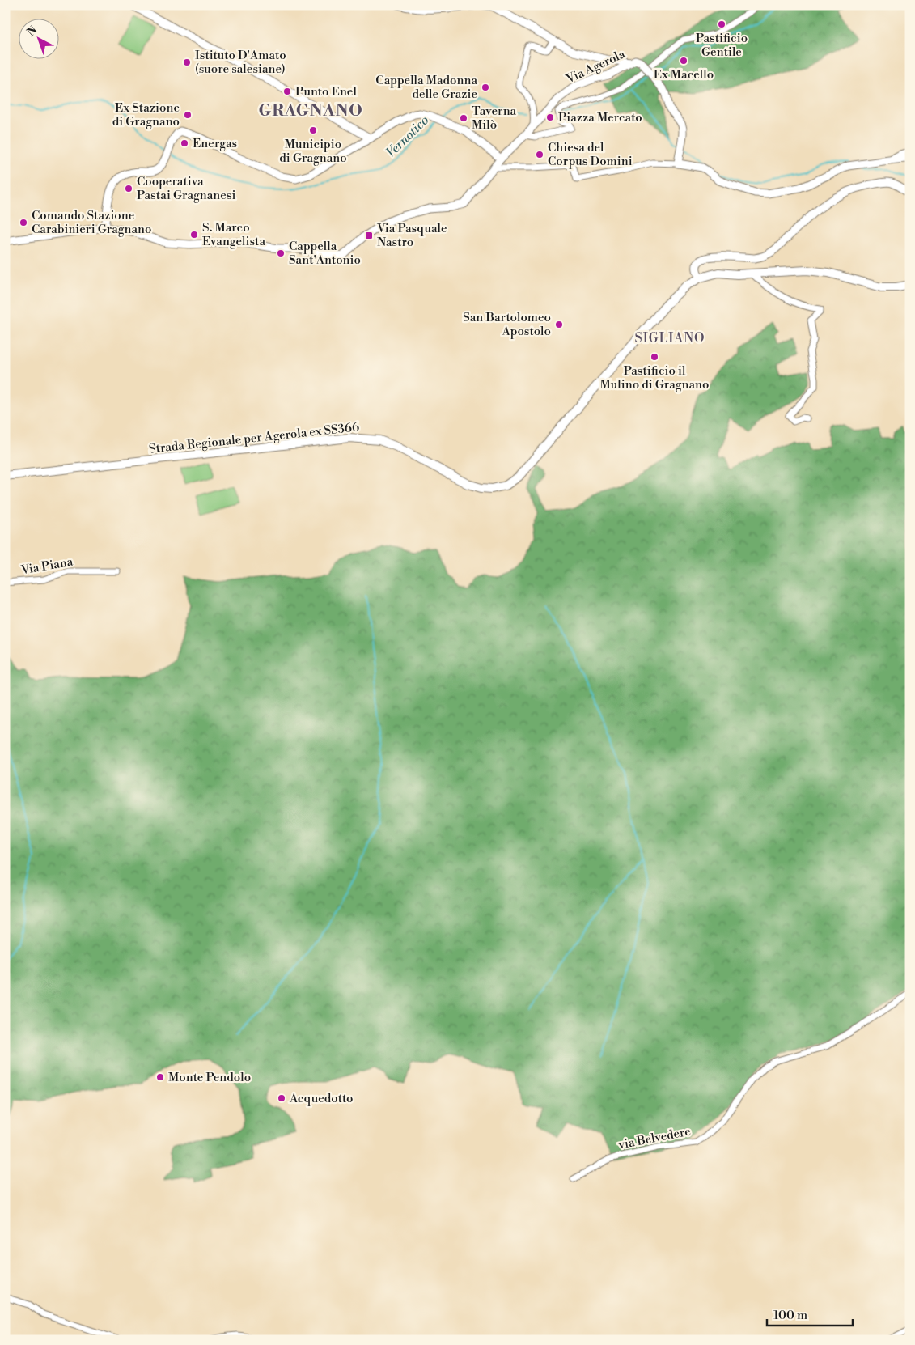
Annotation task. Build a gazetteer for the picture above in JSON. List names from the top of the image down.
{
  "streets": {
    "main road": ["Strada Regionale per Agerola ex SS366"],
    "street": ["Via Agerola", "Via Piana", "via Belvedere"]
  },
  "districts": ["GRAGNANO", "SIGLIANO"],
  "water": ["Vernotico"],
  "places": {
    "other": [
      "Pastificio Gentile",
      "Ex Macello",
      "Istituto D'Amato (suore salesiane)",
      "Cappella Madonna delle Grazie",
      "Punto Enel",
      "Ex Stazione di Gragnano",
      "Piazza Mercato",
      "Taverna Milò",
      "Municipio di Gragnano",
      "Energas",
      "Chiesa del Corpus Domini",
      "Cooperativa Pastai Gragnanesi",
      "Comando Stazione Carabinieri Gragnano",
      "S. Marco Evangelista",
      "Cappella Sant'Antonio",
      "San Bartolomeo Apostolo",
      "Pastificio il Mulino di Gragnano",
      "Monte Pendolo",
      "Acquedotto"
    ],
    "transit": ["Via Pasquale Nastro"]
  },
  "scale_bar": "100 m",
  "north": "top left"
}
